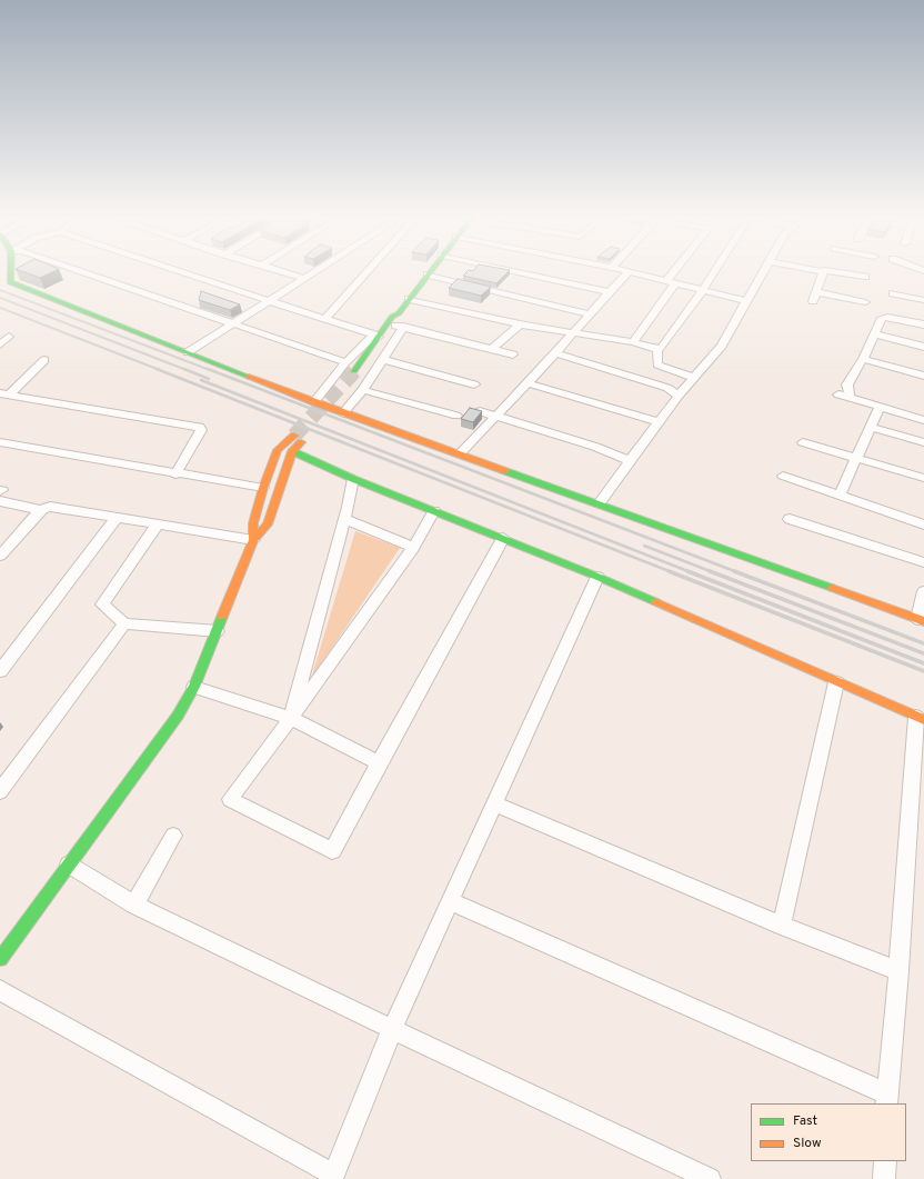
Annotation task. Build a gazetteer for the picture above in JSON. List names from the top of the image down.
{
  "legend": ["Fast", "Slow"]
}
